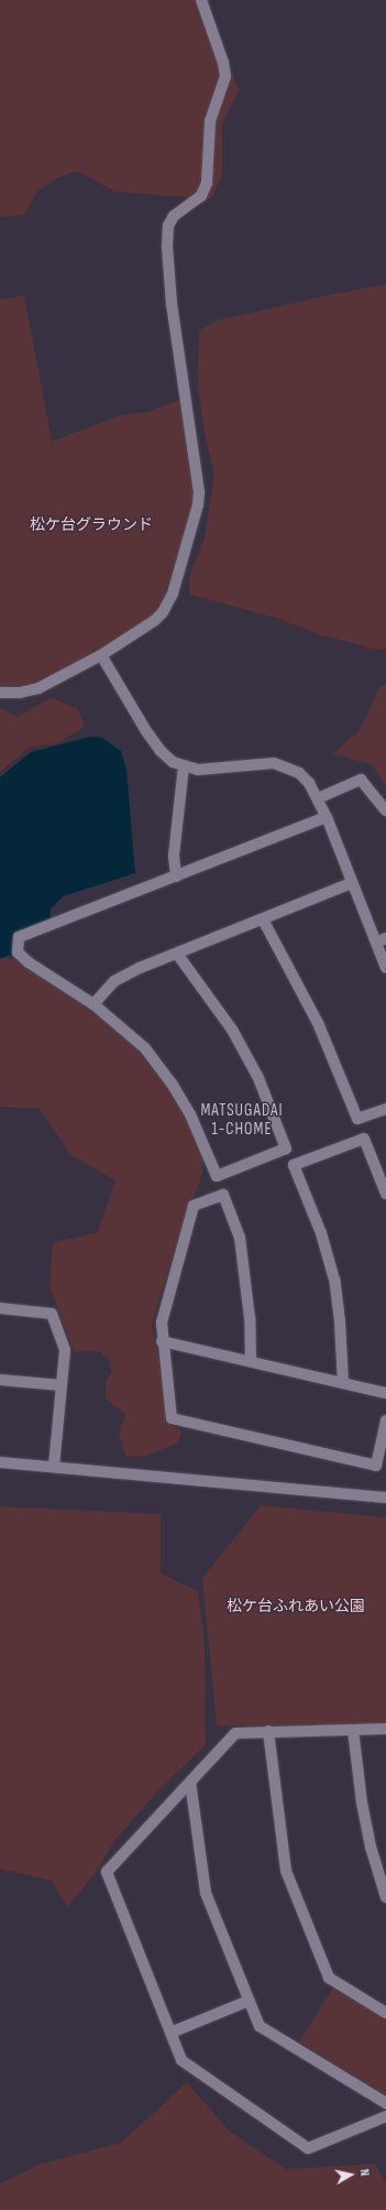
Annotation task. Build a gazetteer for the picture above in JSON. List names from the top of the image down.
{
  "districts": ["MATSUGADAI 1-CHOME"],
  "parks": ["松ケ台グラウンド", "松ケ台ふれあい公園"],
  "north": "right"
}
